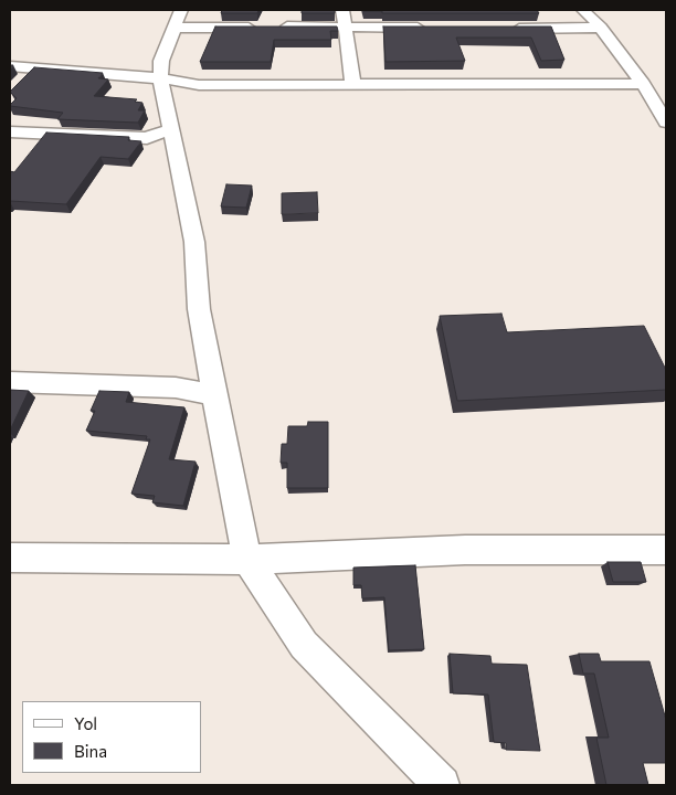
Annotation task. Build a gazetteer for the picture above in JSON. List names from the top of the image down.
{
  "legend": ["Yol", "Bina"]
}
